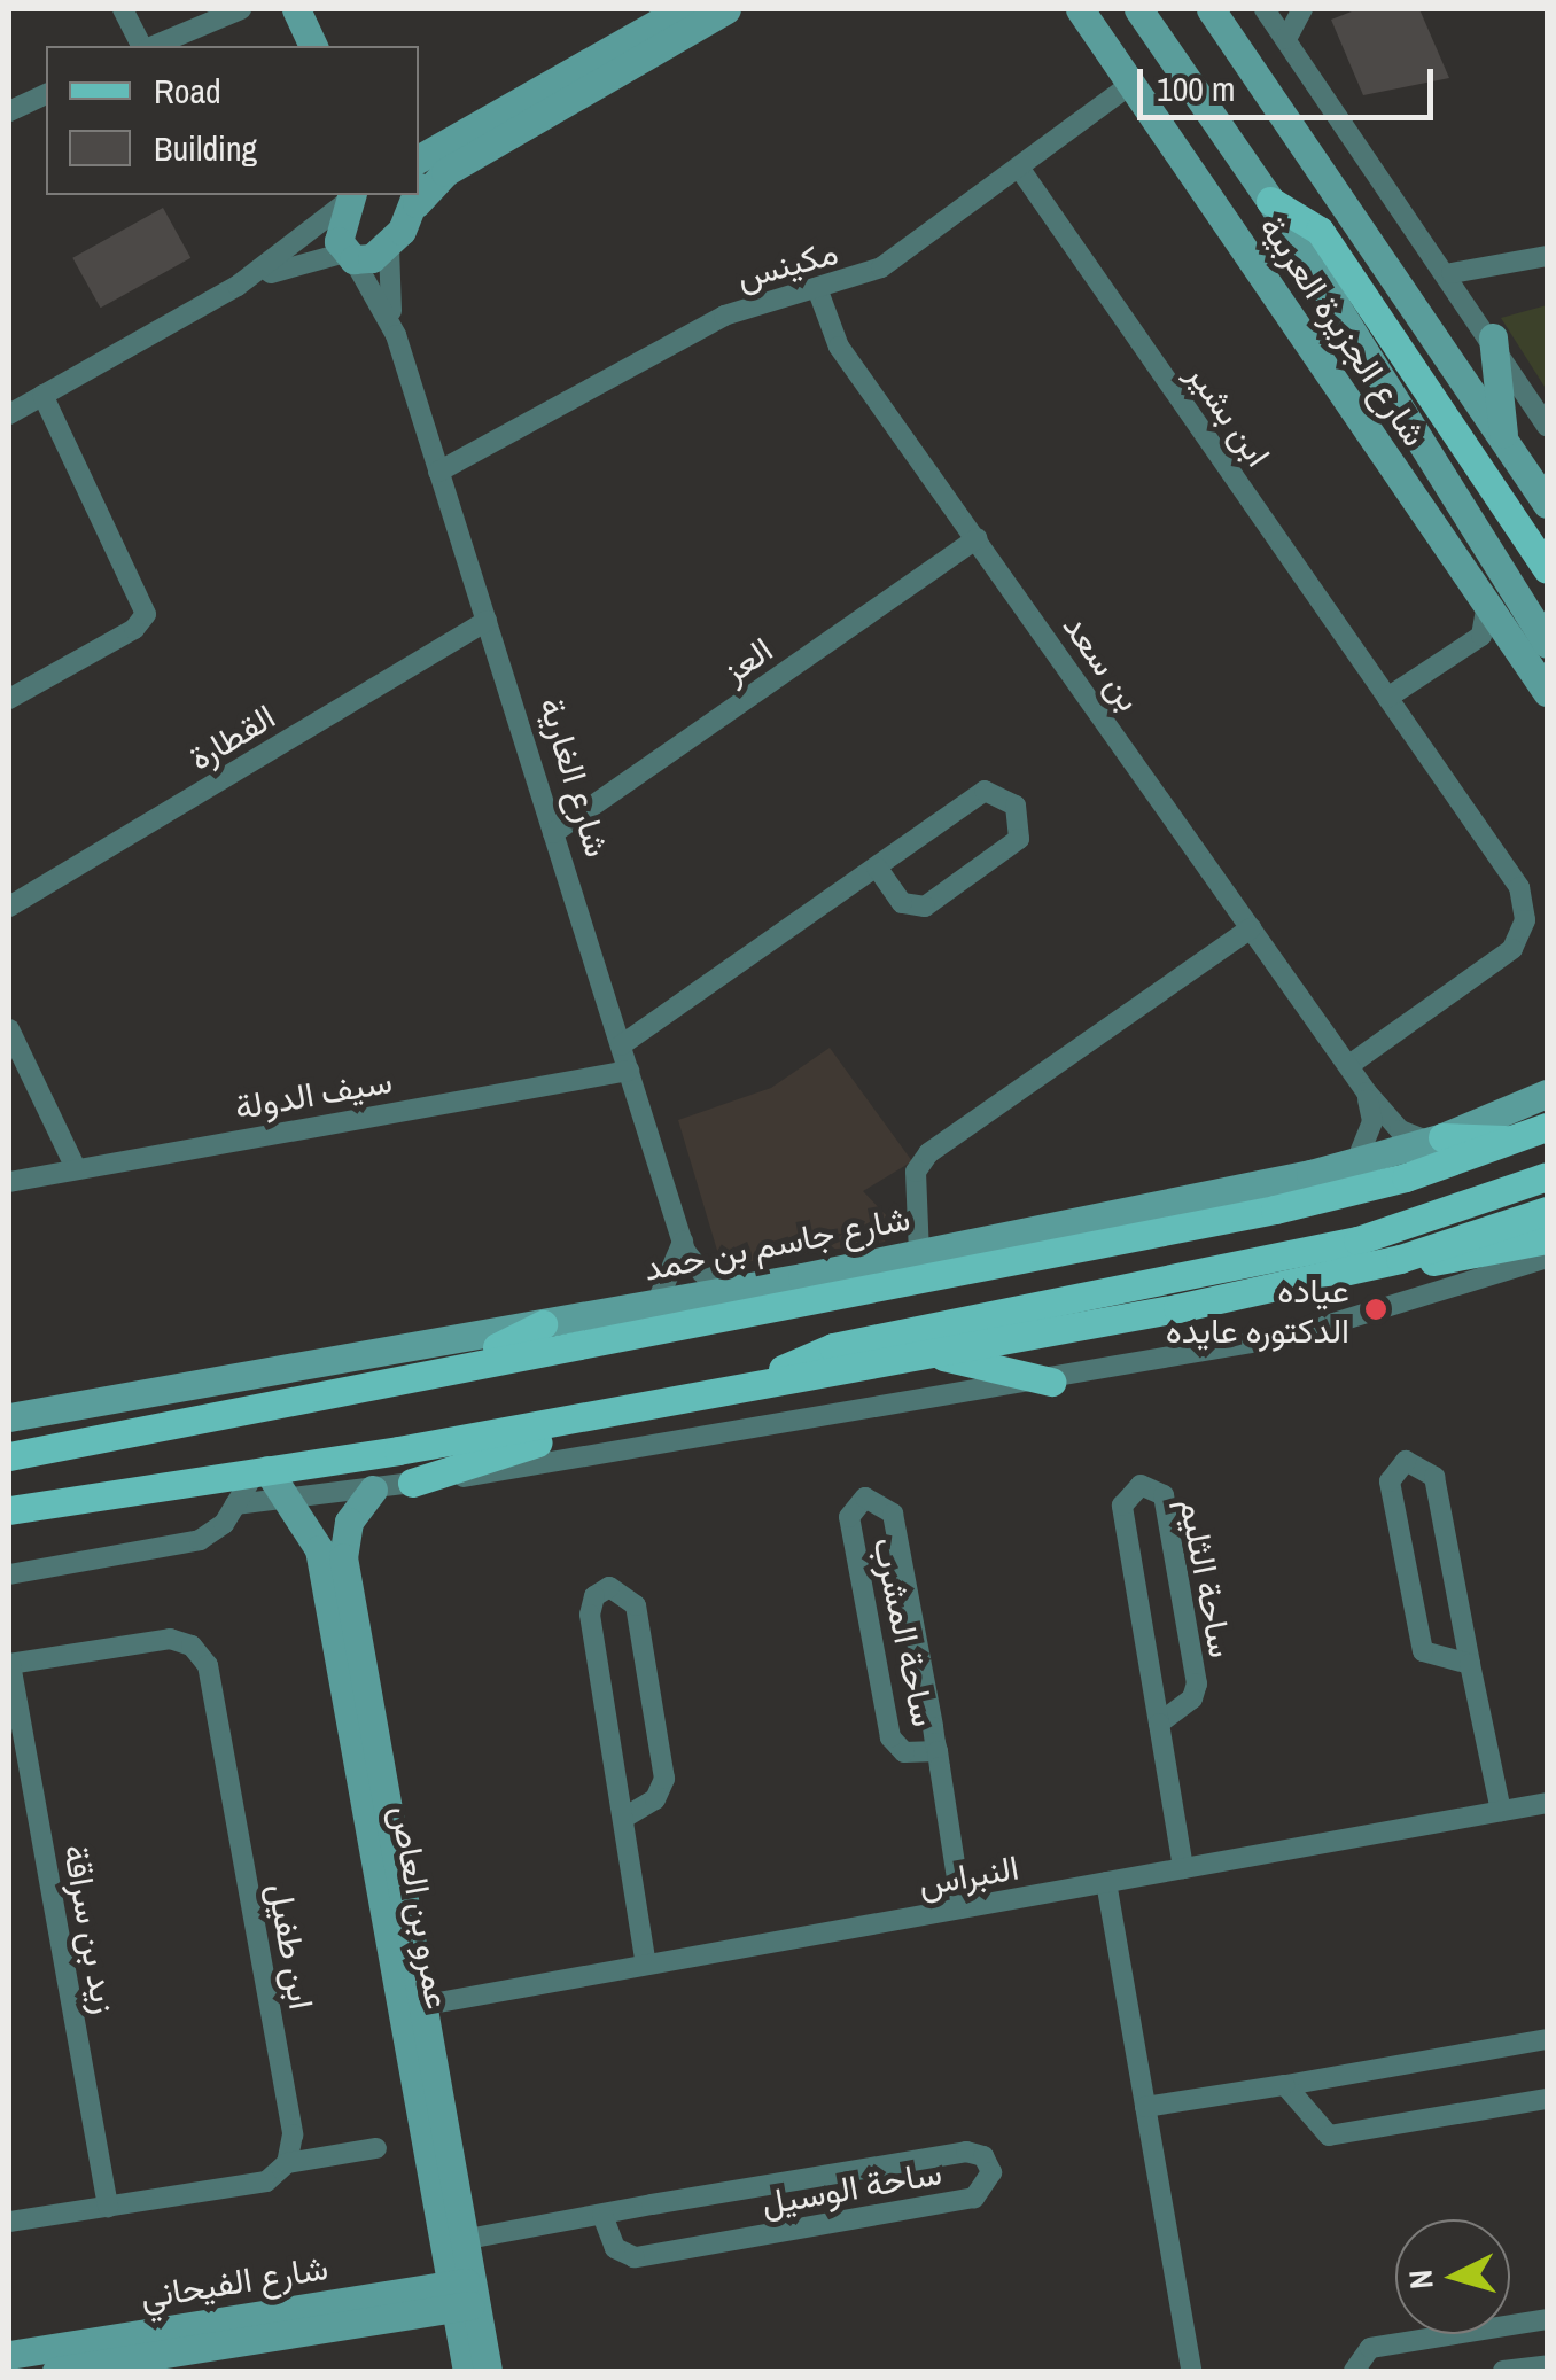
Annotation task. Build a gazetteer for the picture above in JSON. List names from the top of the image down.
{
  "streets": {
    "main road": ["شارع جاسم بن حمد"],
    "street": [
      "مكينس",
      "شارع الجزيرة العربية",
      "ابن بشير",
      "العز",
      "بن سعد",
      "القطارة",
      "شارع الغارية",
      "سيف الدولة",
      "ساحة الثليم",
      "ساحة المشرب",
      "النبراس",
      "عمرو بن العاص",
      "زيد بن سراقة",
      "ابن طفيل",
      "ساحة الوسيل",
      "شارع الفيحاني"
    ]
  },
  "crossings": [
    ["مكينس", "شارع الجزيرة العربية"],
    ["مكينس", "ابن بشير"],
    ["مكينس", "بن سعد"],
    ["مكينس", "شارع الغارية"],
    ["ابن بشير", "بن سعد"],
    ["العز", "بن سعد"],
    ["العز", "شارع الغارية"],
    ["بن سعد", "شارع جاسم بن حمد"],
    ["القطارة", "شارع الغارية"],
    ["شارع الغارية", "سيف الدولة"],
    ["شارع الغارية", "شارع جاسم بن حمد"],
    ["ساحة الثليم", "النبراس"],
    ["ساحة المشرب", "النبراس"],
    ["النبراس", "عمرو بن العاص"],
    ["عمرو بن العاص", "ساحة الوسيل"],
    ["عمرو بن العاص", "شارع الفيحاني"],
    ["زيد بن سراقة", "ابن طفيل"]
  ],
  "places": ["عياده الدكتوره عايده"],
  "legend": ["Road", "Building"],
  "scale_bar": "100 m",
  "north": "left"
}
